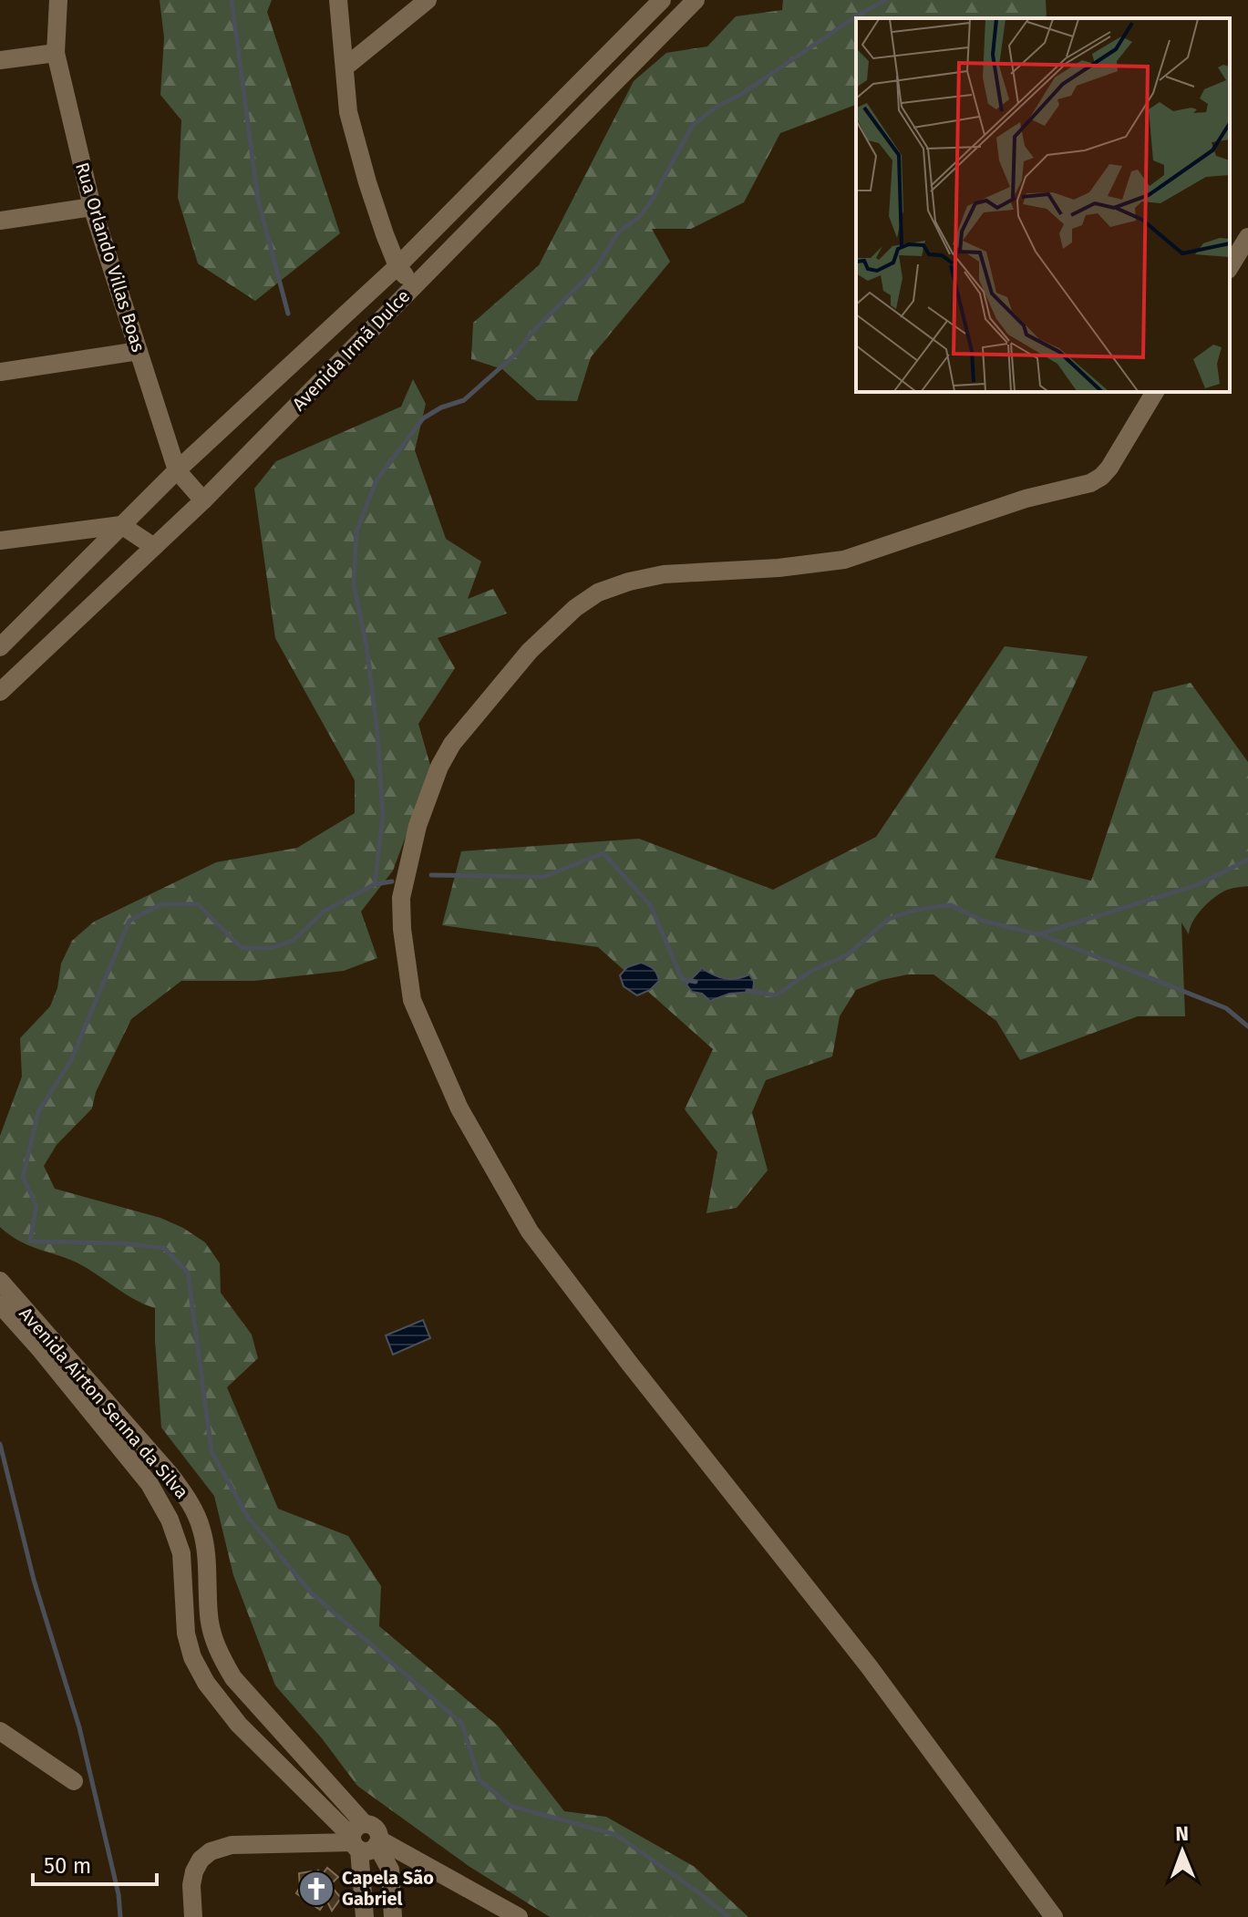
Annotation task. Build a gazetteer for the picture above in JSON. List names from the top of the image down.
{
  "streets": {
    "street": ["Rua Orlando Villas Boas", "Avenida Irmã Dulce", "Avenida Airton Senna da Silva"]
  },
  "crossings": [
    ["Rua Orlando Villas Boas", "Avenida Irmã Dulce"]
  ],
  "places": {
    "church": ["Capela São Gabriel"]
  },
  "scale_bar": "50 m",
  "north": "top"
}
